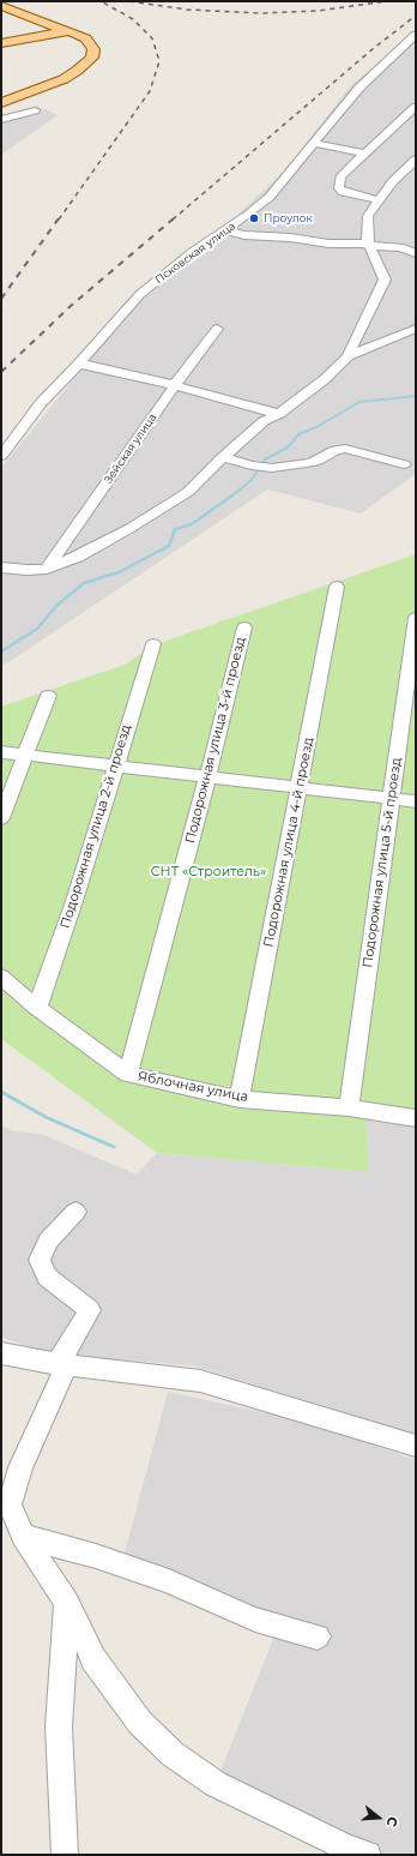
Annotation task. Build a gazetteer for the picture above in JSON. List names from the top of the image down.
{
  "streets": {
    "street": [
      "Псковская улица",
      "Зейская улица",
      "Подорожная улица 3-й проезд",
      "Подорожная улица 2-й проезд",
      "Подорожная улица 4-й проезд",
      "Подорожная улица 5-й проезд",
      "Яблочная улица"
    ]
  },
  "crossings": [
    ["Подорожная улица 3-й проезд", "Яблочная улица"],
    ["Подорожная улица 2-й проезд", "Яблочная улица"],
    ["Подорожная улица 4-й проезд", "Яблочная улица"],
    ["Подорожная улица 5-й проезд", "Яблочная улица"]
  ],
  "parks": ["СНТ «Строитель»"],
  "places": ["Проулок"],
  "north": "right"
}
